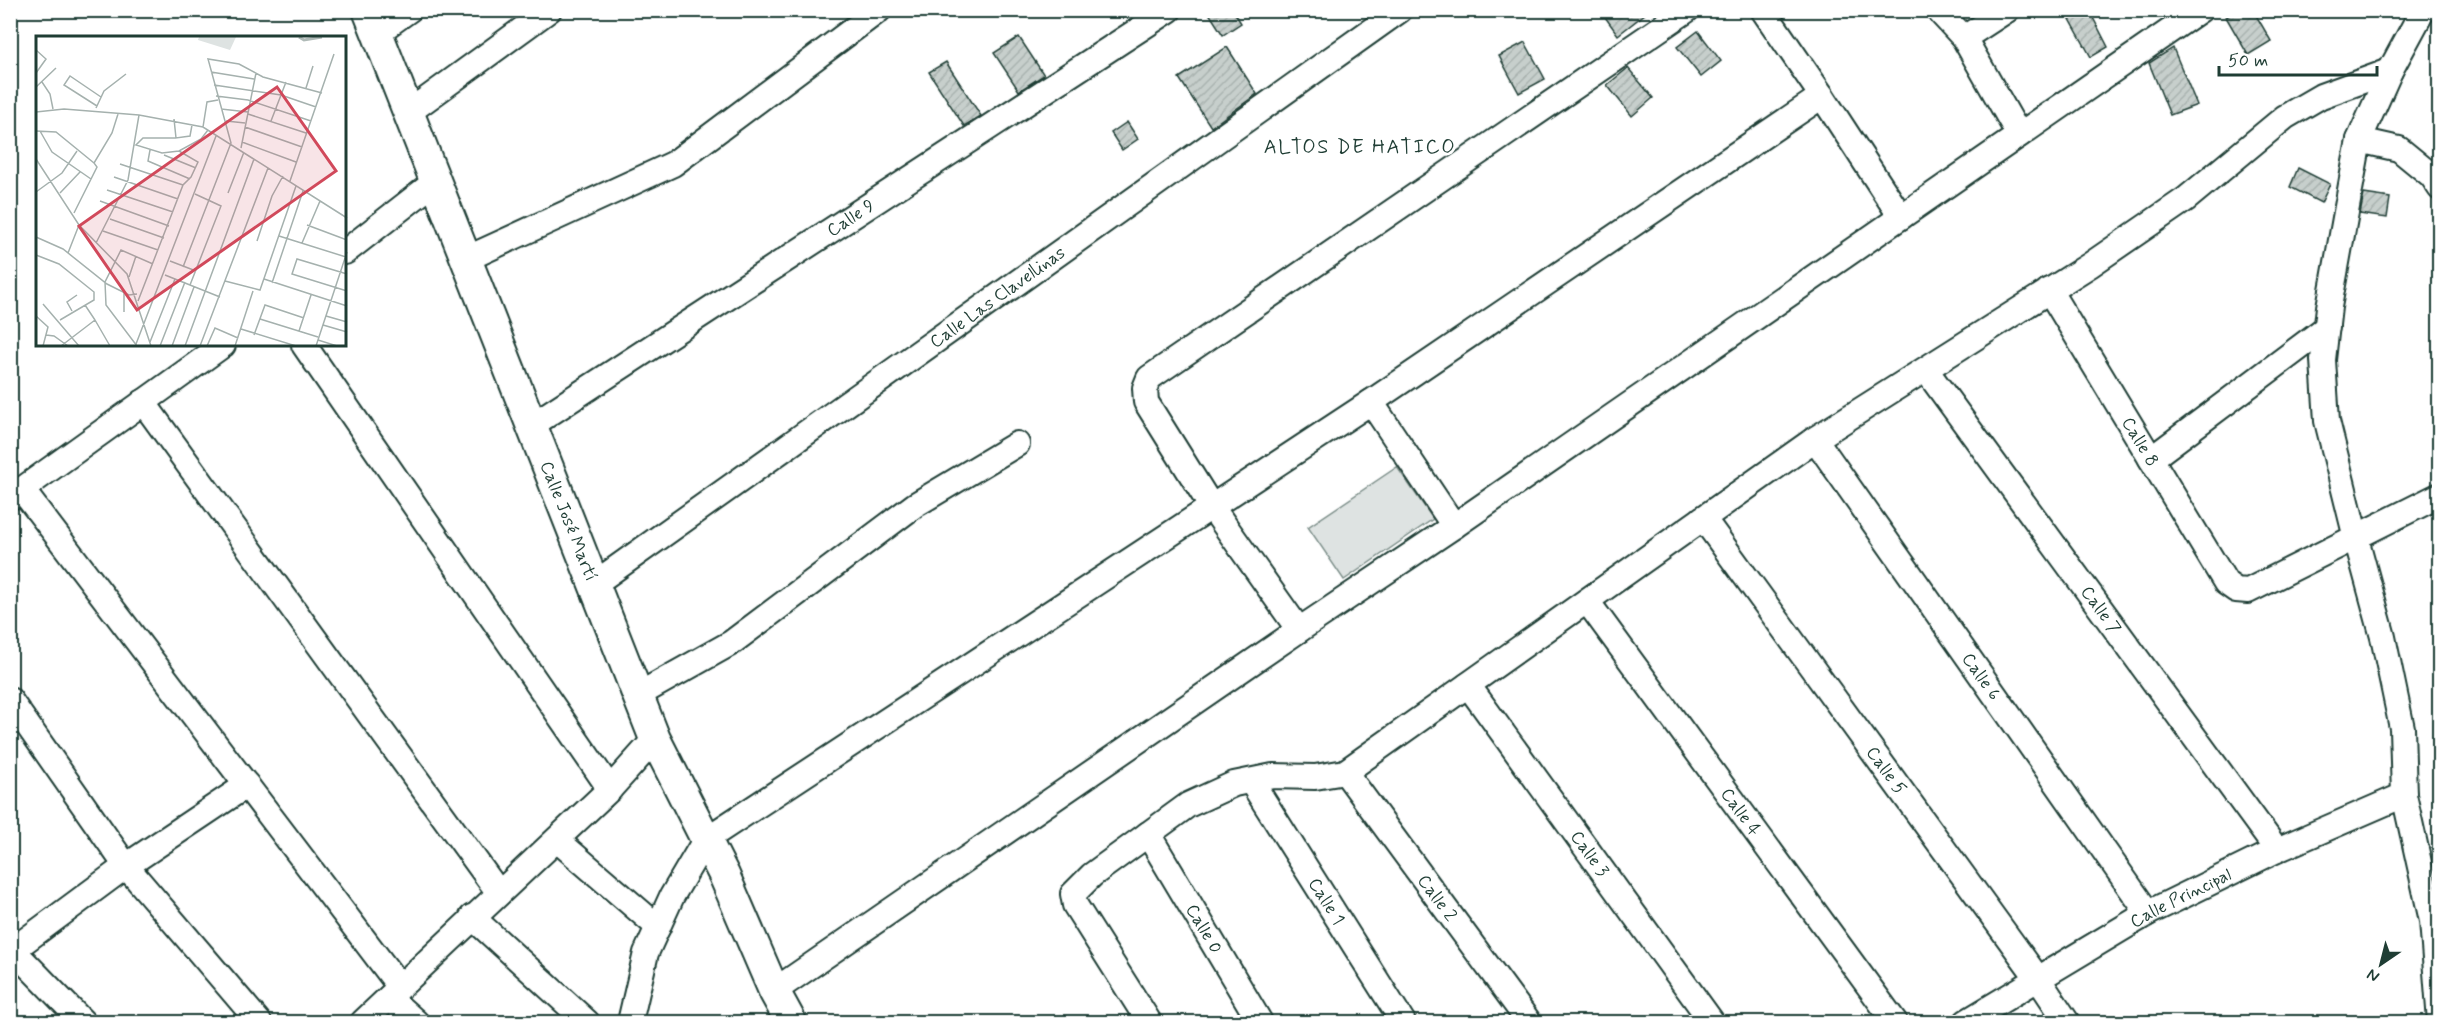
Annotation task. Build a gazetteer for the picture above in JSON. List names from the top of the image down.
{
  "streets": {
    "main road": ["Calle José Martí"],
    "street": [
      "Calle 9",
      "Calle Las Clavellinas",
      "Calle 8",
      "Calle 7",
      "Calle 6",
      "Calle 5",
      "Calle 4",
      "Calle 3",
      "Calle 2",
      "Calle Principal",
      "Calle 1",
      "Calle 0"
    ]
  },
  "crossings": [
    ["Calle 9", "Calle José Martí"],
    ["Calle Las Clavellinas", "Calle José Martí"],
    ["Calle 7", "Calle Principal"],
    ["Calle 6", "Calle Principal"],
    ["Calle 5", "Calle Principal"]
  ],
  "districts": ["ALTOS DE HATICO"],
  "scale_bar": "50 m",
  "north": "bottom left"
}
